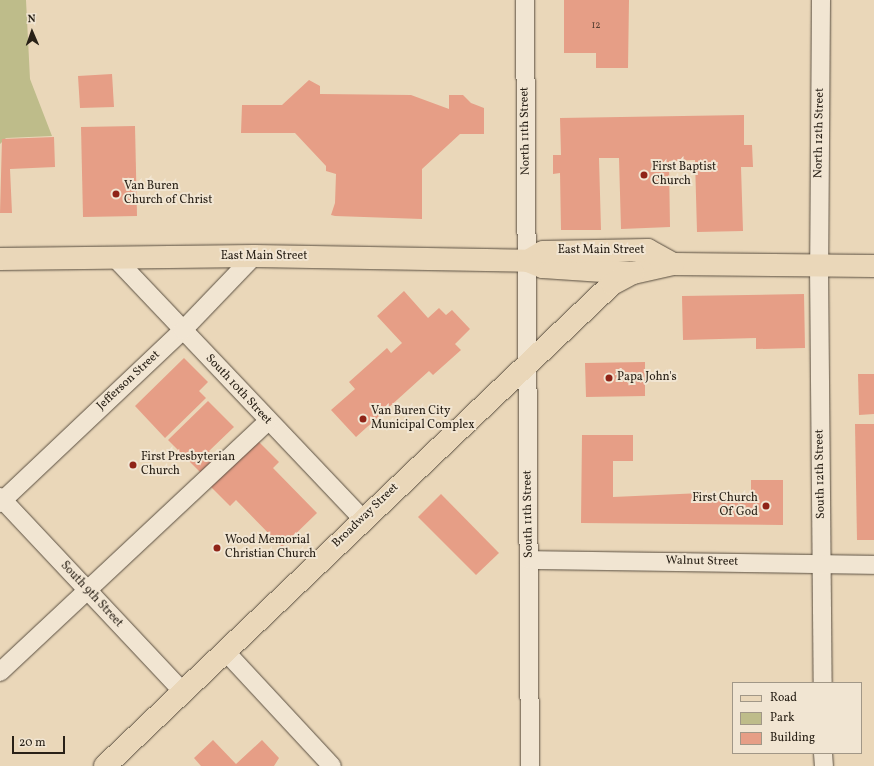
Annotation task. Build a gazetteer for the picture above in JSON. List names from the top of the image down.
{
  "streets": {
    "main road": ["East Main Street", "Broadway Street"],
    "street": [
      "North 11th Street",
      "North 12th Street",
      "Jefferson Street",
      "South 10th Street",
      "South 12th Street",
      "South 11th Street",
      "Walnut Street",
      "South 9th Street"
    ]
  },
  "crossings": [
    ["North 11th Street", "East Main Street"],
    ["North 11th Street", "South 11th Street"],
    ["North 12th Street", "East Main Street"],
    ["North 12th Street", "South 12th Street"],
    ["East Main Street", "Jefferson Street"],
    ["East Main Street", "South 10th Street"],
    ["East Main Street", "South 12th Street"],
    ["East Main Street", "South 11th Street"],
    ["East Main Street", "Broadway Street"],
    ["Jefferson Street", "South 10th Street"],
    ["Jefferson Street", "South 9th Street"],
    ["South 10th Street", "Broadway Street"],
    ["South 12th Street", "Walnut Street"],
    ["South 11th Street", "Broadway Street"],
    ["South 11th Street", "Walnut Street"],
    ["Broadway Street", "South 9th Street"]
  ],
  "places": [
    "First Baptist Church",
    "Van Buren Church of Christ",
    "Papa John's",
    "Van Buren City Municipal Complex",
    "First Presbyterian Church",
    "First Church Of God",
    "Wood Memorial Christian Church"
  ],
  "house_numbers": ["12"],
  "legend": ["Road", "Park", "Building"],
  "scale_bar": "20 m",
  "north": "top"
}
